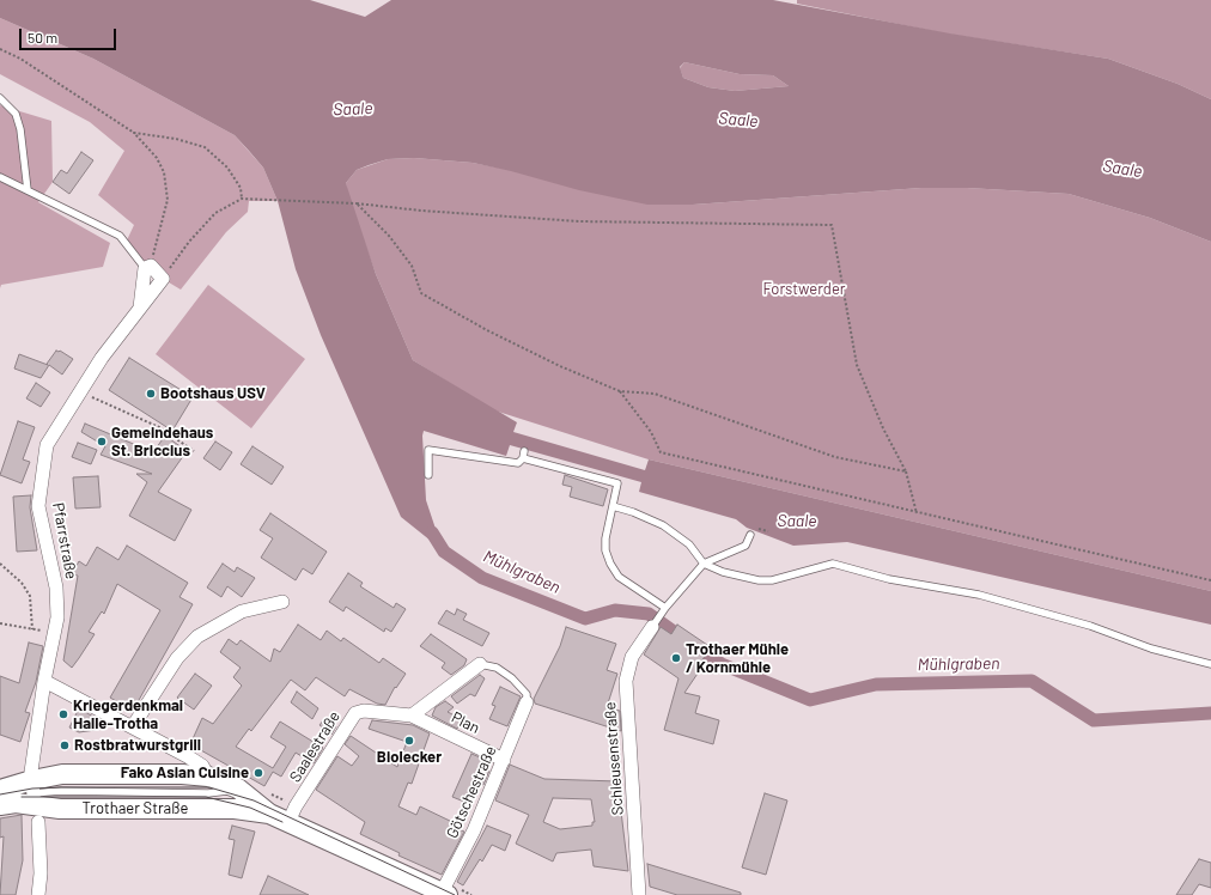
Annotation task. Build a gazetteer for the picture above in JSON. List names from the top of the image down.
{
  "streets": {
    "main road": ["Trothaer Straße"],
    "street": [
      "Pfarrstraße",
      "Plan",
      "Saalestraße",
      "Schleusenstraße",
      "Götschestraße"
    ]
  },
  "crossings": [
    ["Pfarrstraße", "Trothaer Straße"],
    ["Plan", "Saalestraße"],
    ["Plan", "Götschestraße"],
    ["Saalestraße", "Trothaer Straße"],
    ["Götschestraße", "Trothaer Straße"]
  ],
  "water": ["Saale", "Mühlgraben"],
  "parks": ["Forstwerder"],
  "places": [
    "Bootshaus USV",
    "Gemeindehaus St. Briccius",
    "Trothaer Mühle / Kornmühle",
    "Kriegerdenkmal Halle-Trotha",
    "Biolecker",
    "Rostbratwurstgrill",
    "Fako Asian Cuisine"
  ],
  "scale_bar": "50 m"
}
